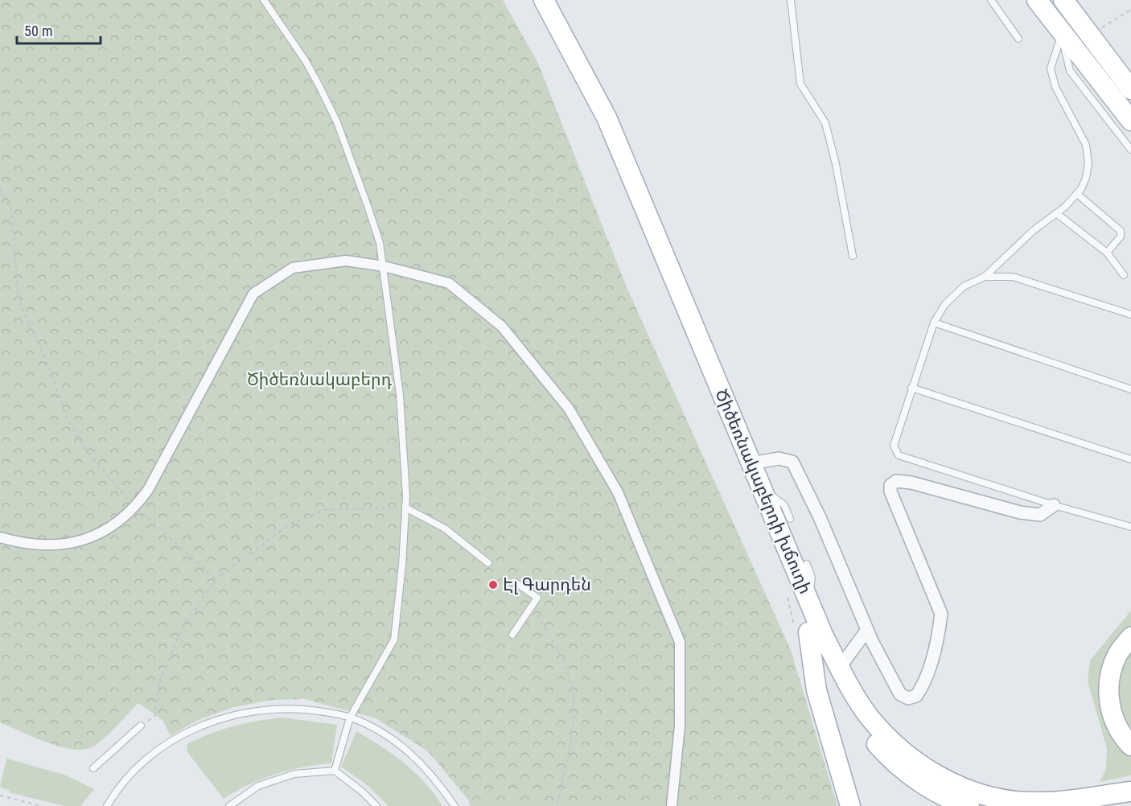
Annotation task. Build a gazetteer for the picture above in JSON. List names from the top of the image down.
{
  "streets": {
    "main road": ["Ծիծեռնակաբերդի խճուղի"]
  },
  "parks": ["Ծիծեռնակաբերդ"],
  "places": ["Էլ Գարդեն"],
  "scale_bar": "50 m"
}
